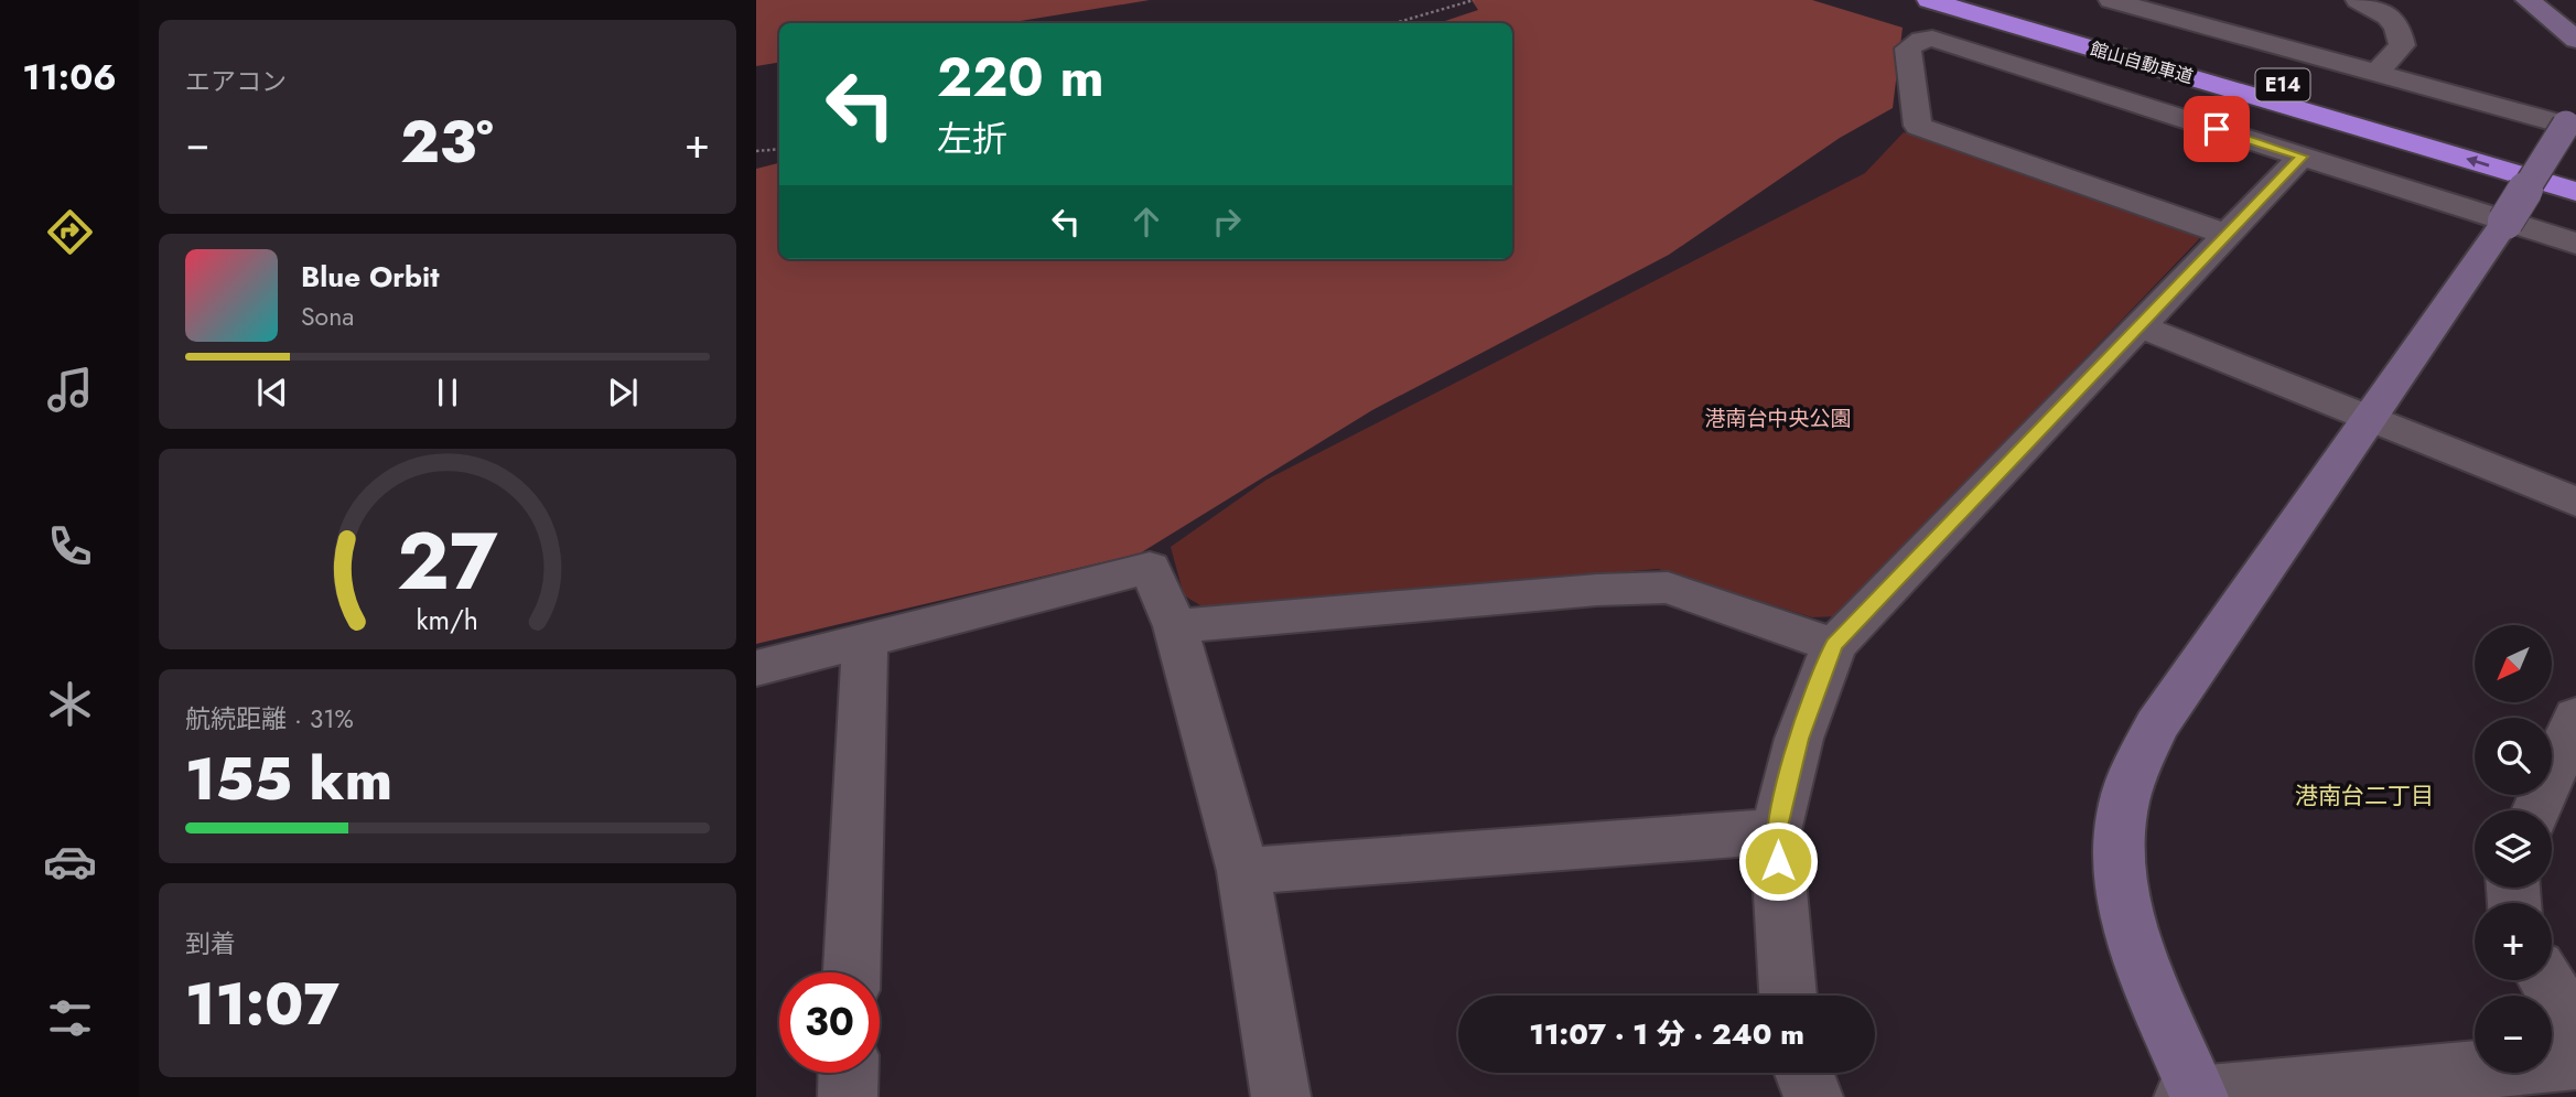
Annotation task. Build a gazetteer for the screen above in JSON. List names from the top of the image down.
{
  "streets": {
    "highway": ["館山自動車道", "E14"]
  },
  "districts": ["港南台二丁目"],
  "parks": ["港南台中央公園"],
  "north": "bottom left",
  "page": {
    "tabs": "11:06",
    "tile": [
      "エアコン",
      ["航続距離 · 31%", "155 km"],
      ["到着", "11:07"]
    ],
    "turn": ["220 m", "左折"],
    "heat": ["−", "23°", "+"],
    "song": ["Blue Orbit", "Sona"],
    "map_buttons": ["+", "−"],
    "limit": "30",
    "trip": "11:07 · 1 分 · 240 m",
    "gauge": ["27", "km/h"]
  }
}
